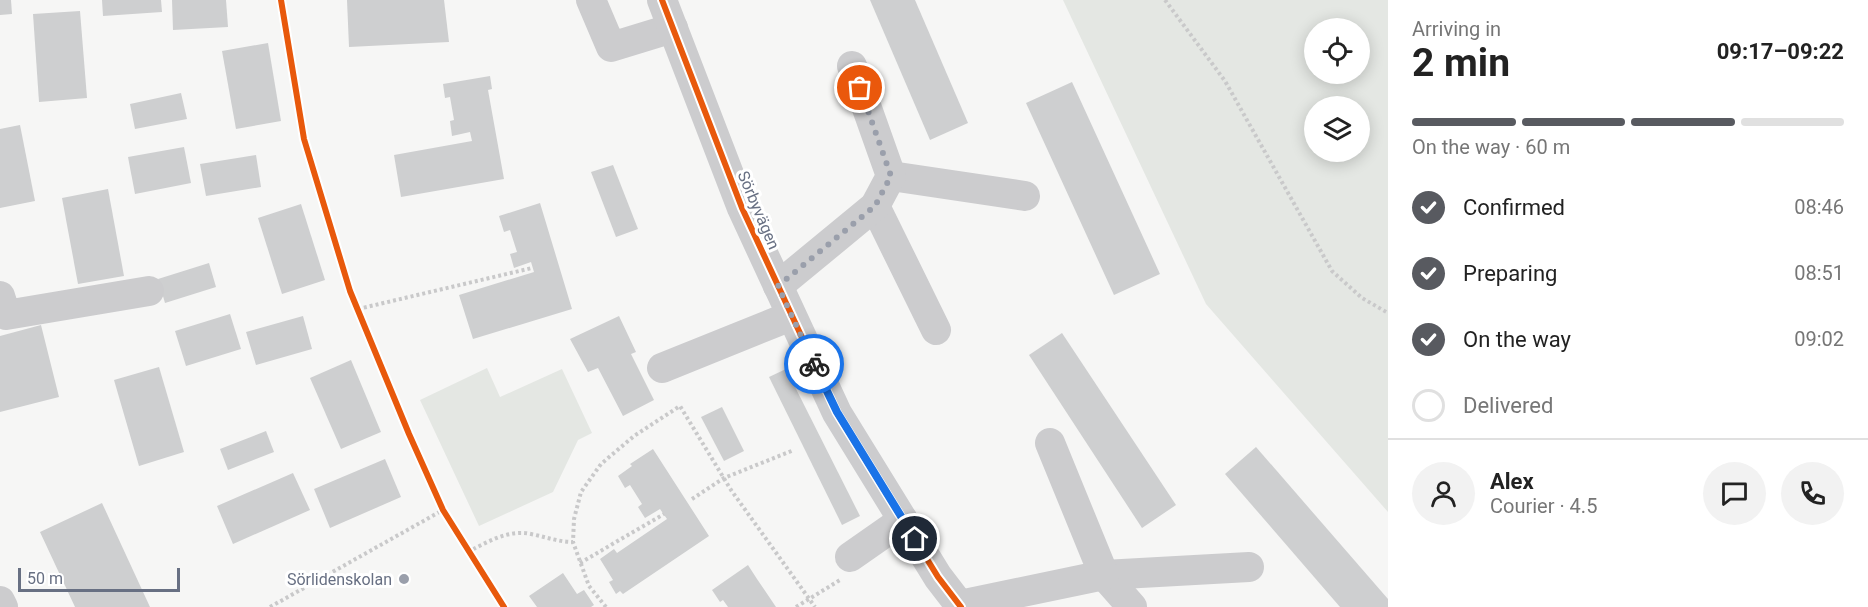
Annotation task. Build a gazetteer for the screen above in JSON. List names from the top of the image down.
{
  "streets": {
    "street": ["Sörbyvägen"]
  },
  "places": ["Sörlidenskolan"],
  "scale_bar": "50 m",
  "page": {
    "heading": ["2 min", "Arriving in", "09:17–09:22"],
    "panel": ["Alex", "Courier · 4.5"],
    "bar": "On the way · 60 m",
    "list": [
      ["Confirmed", "08:46"],
      ["Preparing", "08:51"],
      ["On the way", "09:02"],
      "Delivered"
    ],
    "scale": "50 m"
  }
}
